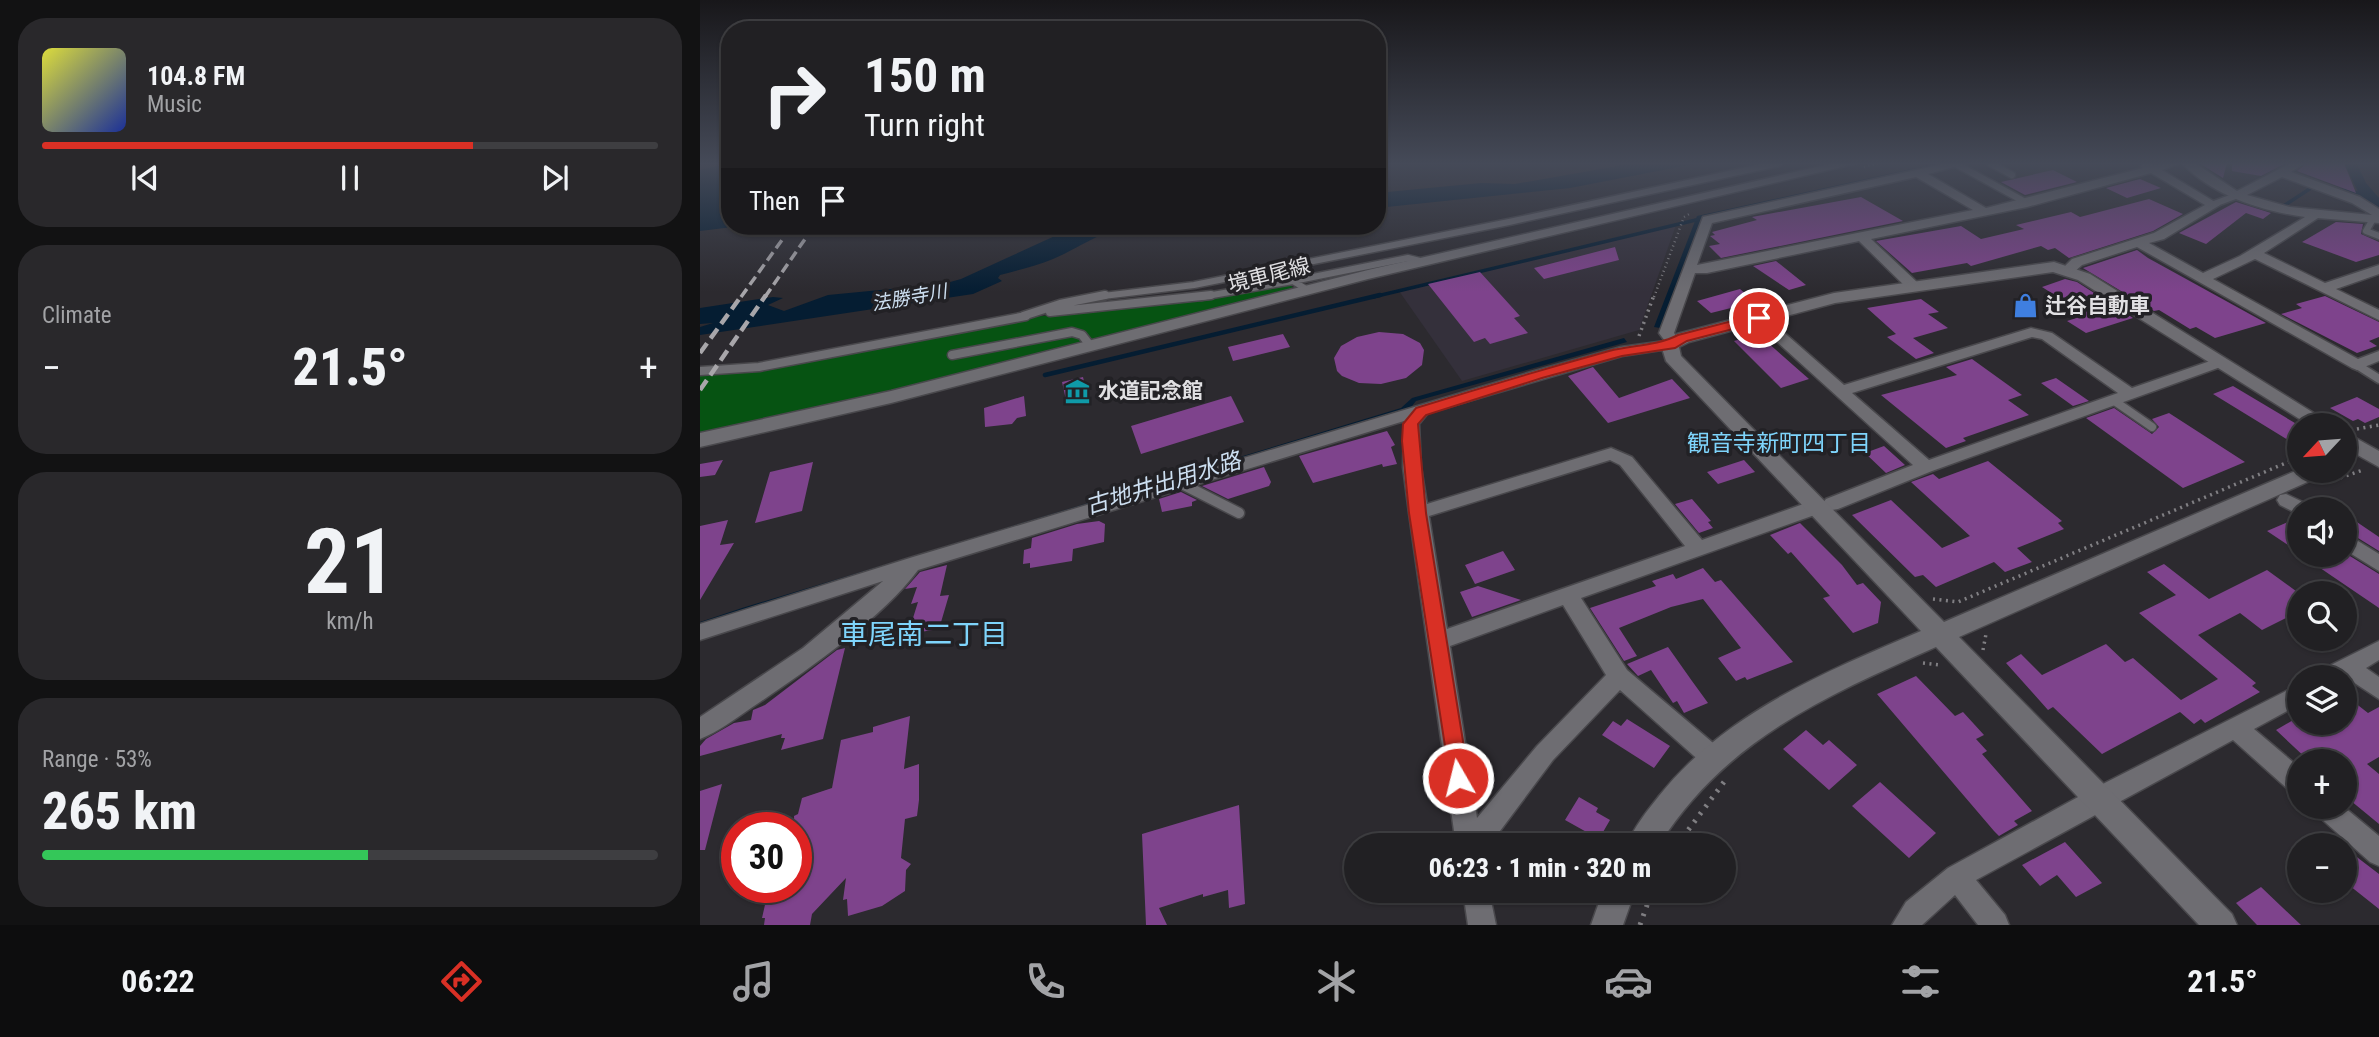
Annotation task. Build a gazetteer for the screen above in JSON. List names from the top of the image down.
{
  "streets": {
    "street": ["境車尾線"]
  },
  "districts": ["観音寺新町四丁目", "車尾南二丁目"],
  "water": ["法勝寺川", "古地井出用水路"],
  "places": {
    "shop": ["辻谷自動車"],
    "museum": ["水道記念館"]
  },
  "north": "bottom left",
  "page": {
    "turn": ["150 m", "Turn right"],
    "song": ["104.8 FM", "Music"],
    "then": "Then",
    "tile": [
      "Climate",
      ["21", "km/h"],
      ["Range · 53%", "265 km"]
    ],
    "heat": ["−", "21.5°", "+"],
    "map_buttons": ["+", "−"],
    "limit": "30",
    "trip": "06:23 · 1 min · 320 m",
    "tabs": ["06:22", "21.5°"]
  }
}
